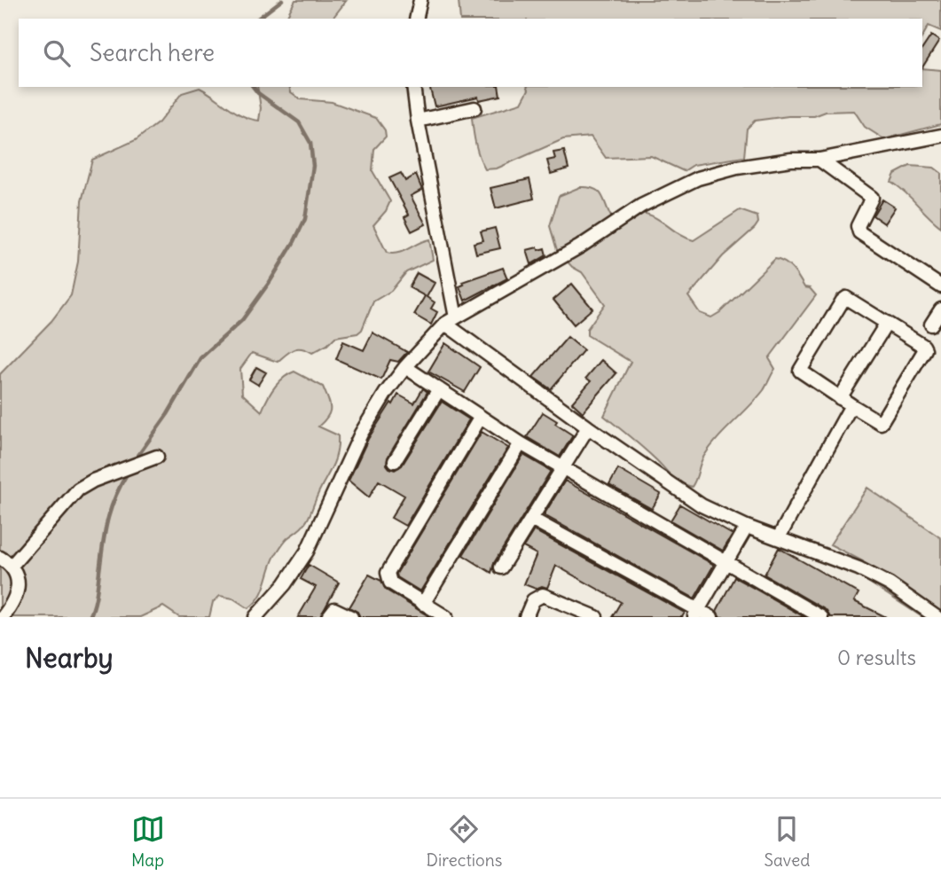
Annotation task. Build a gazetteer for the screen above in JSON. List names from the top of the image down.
{
  "page": {
    "search": "Search here",
    "heading": ["Nearby", "0 results"],
    "nav": ["Map", "Directions", "Saved"]
  }
}
